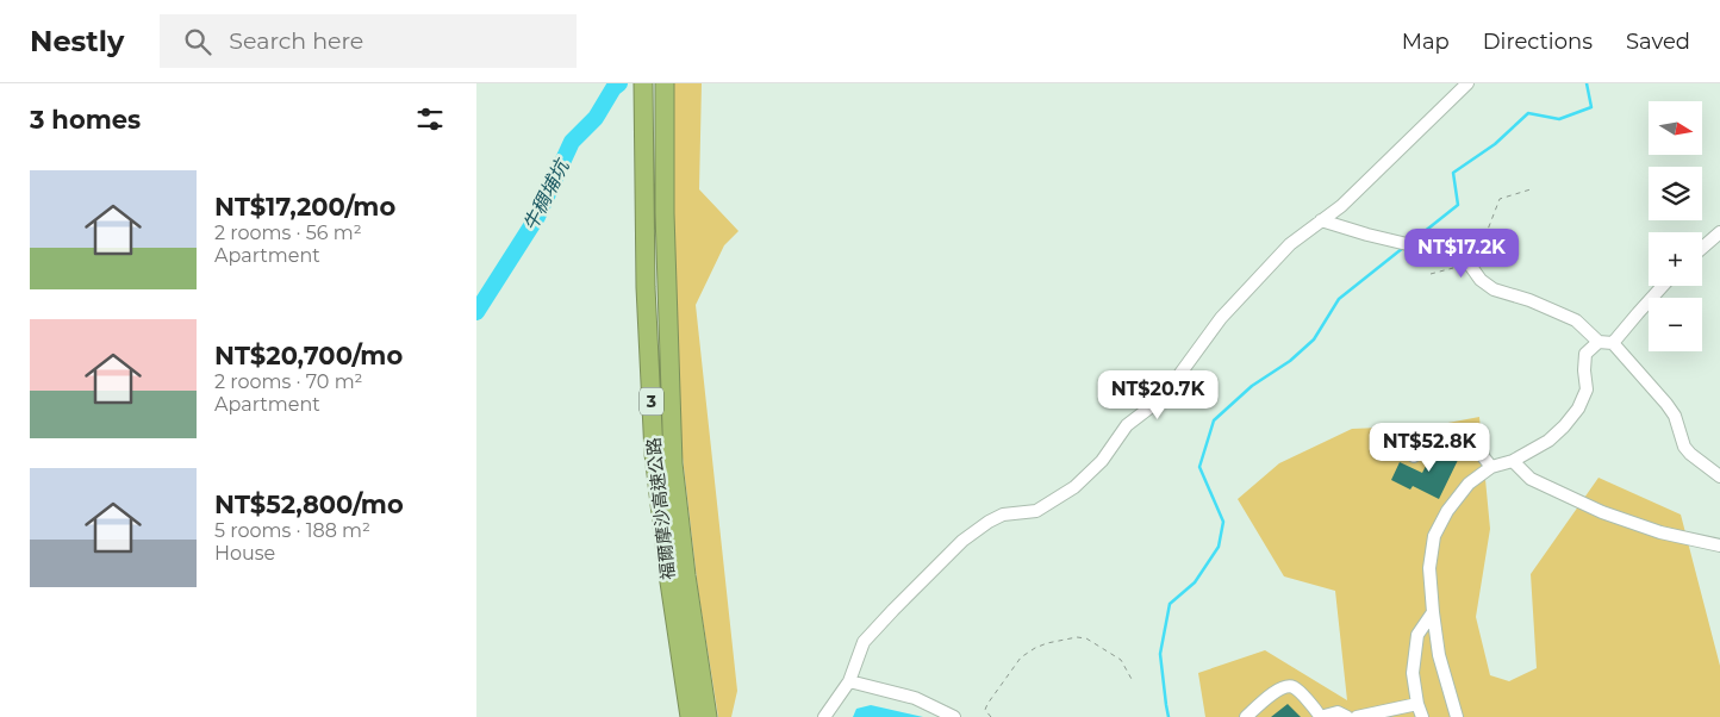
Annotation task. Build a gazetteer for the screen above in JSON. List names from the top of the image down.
{
  "streets": {
    "highway": ["3", "福爾摩沙高速公路"]
  },
  "water": ["牛稠埔坑"],
  "north": "right",
  "page": {
    "header": "Nestly",
    "search": "Search here",
    "nav": ["Map", "Directions", "Saved"],
    "heading": "3 homes",
    "map_buttons": ["+", "−"],
    "list": [
      {
        "name": "NT$17,200/mo",
        "note": "2 rooms · 56 m² · Apartment"
      },
      {
        "name": "NT$20,700/mo",
        "note": "2 rooms · 70 m² · Apartment"
      },
      {
        "name": "NT$52,800/mo",
        "note": "5 rooms · 188 m² · House"
      }
    ],
    "price": ["NT$17.2K", "NT$20.7K", "NT$52.8K"]
  }
}
